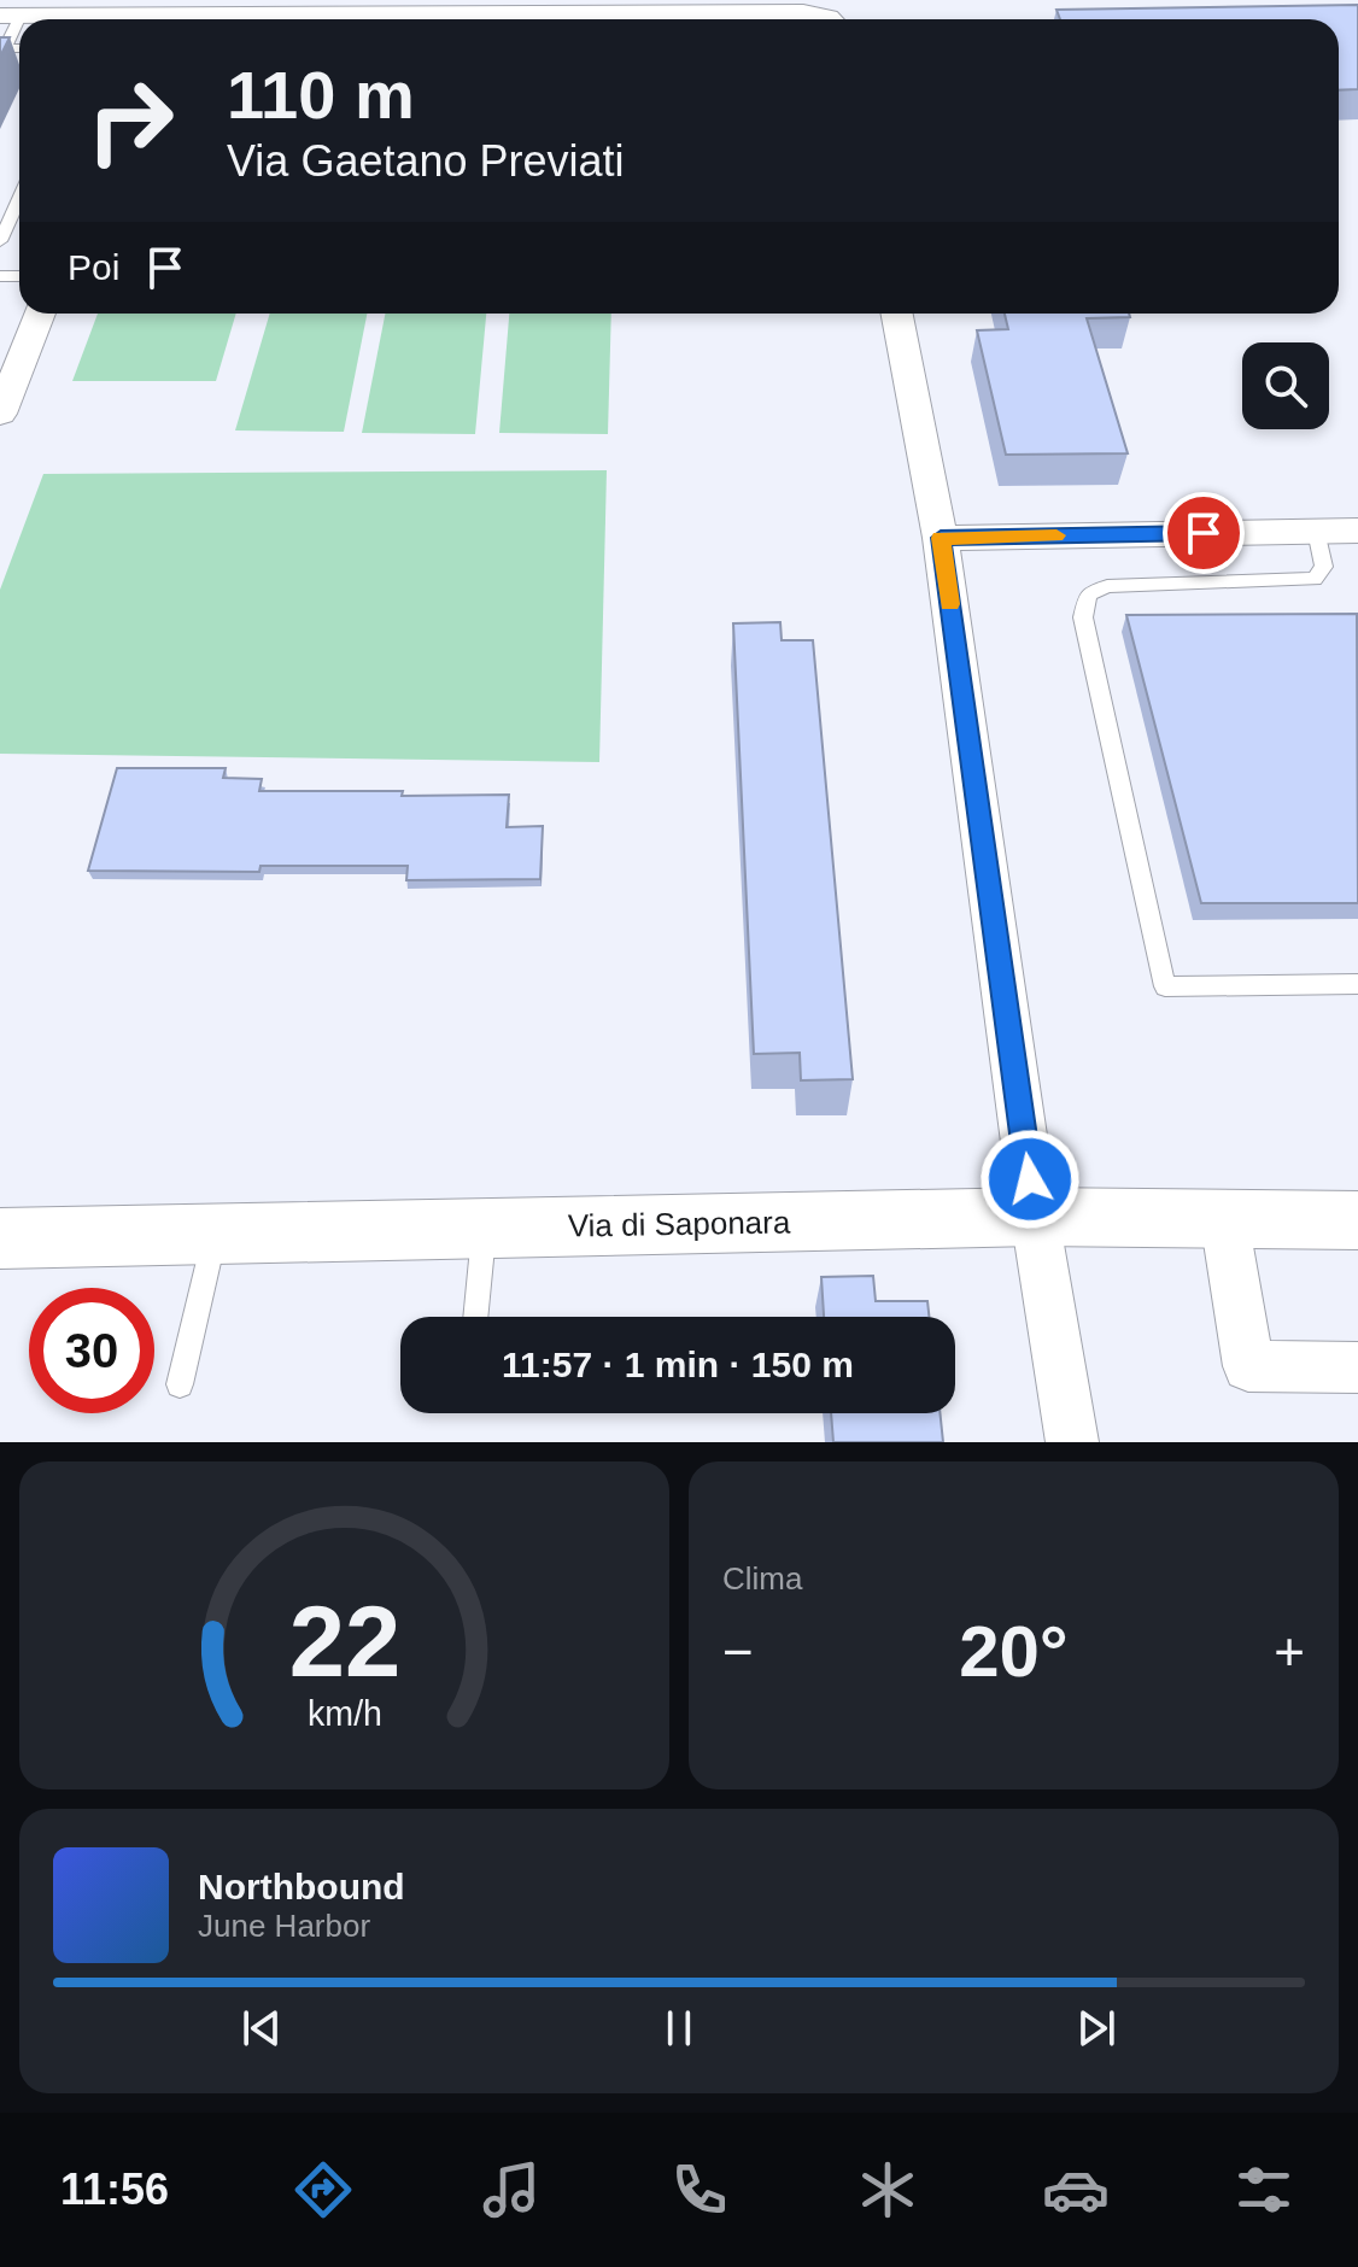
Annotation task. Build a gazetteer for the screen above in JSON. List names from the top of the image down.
{
  "streets": {
    "street": ["Via di Saponara"]
  },
  "page": {
    "turn": ["110 m", "Via Gaetano Previati"],
    "then": "Poi",
    "limit": "30",
    "trip": "11:57 · 1 min · 150 m",
    "tile": "Clima",
    "heat": ["−", "20°", "+"],
    "song": ["Northbound", "June Harbor"],
    "tabs": "11:56",
    "gauge": ["22", "km/h"]
  }
}
